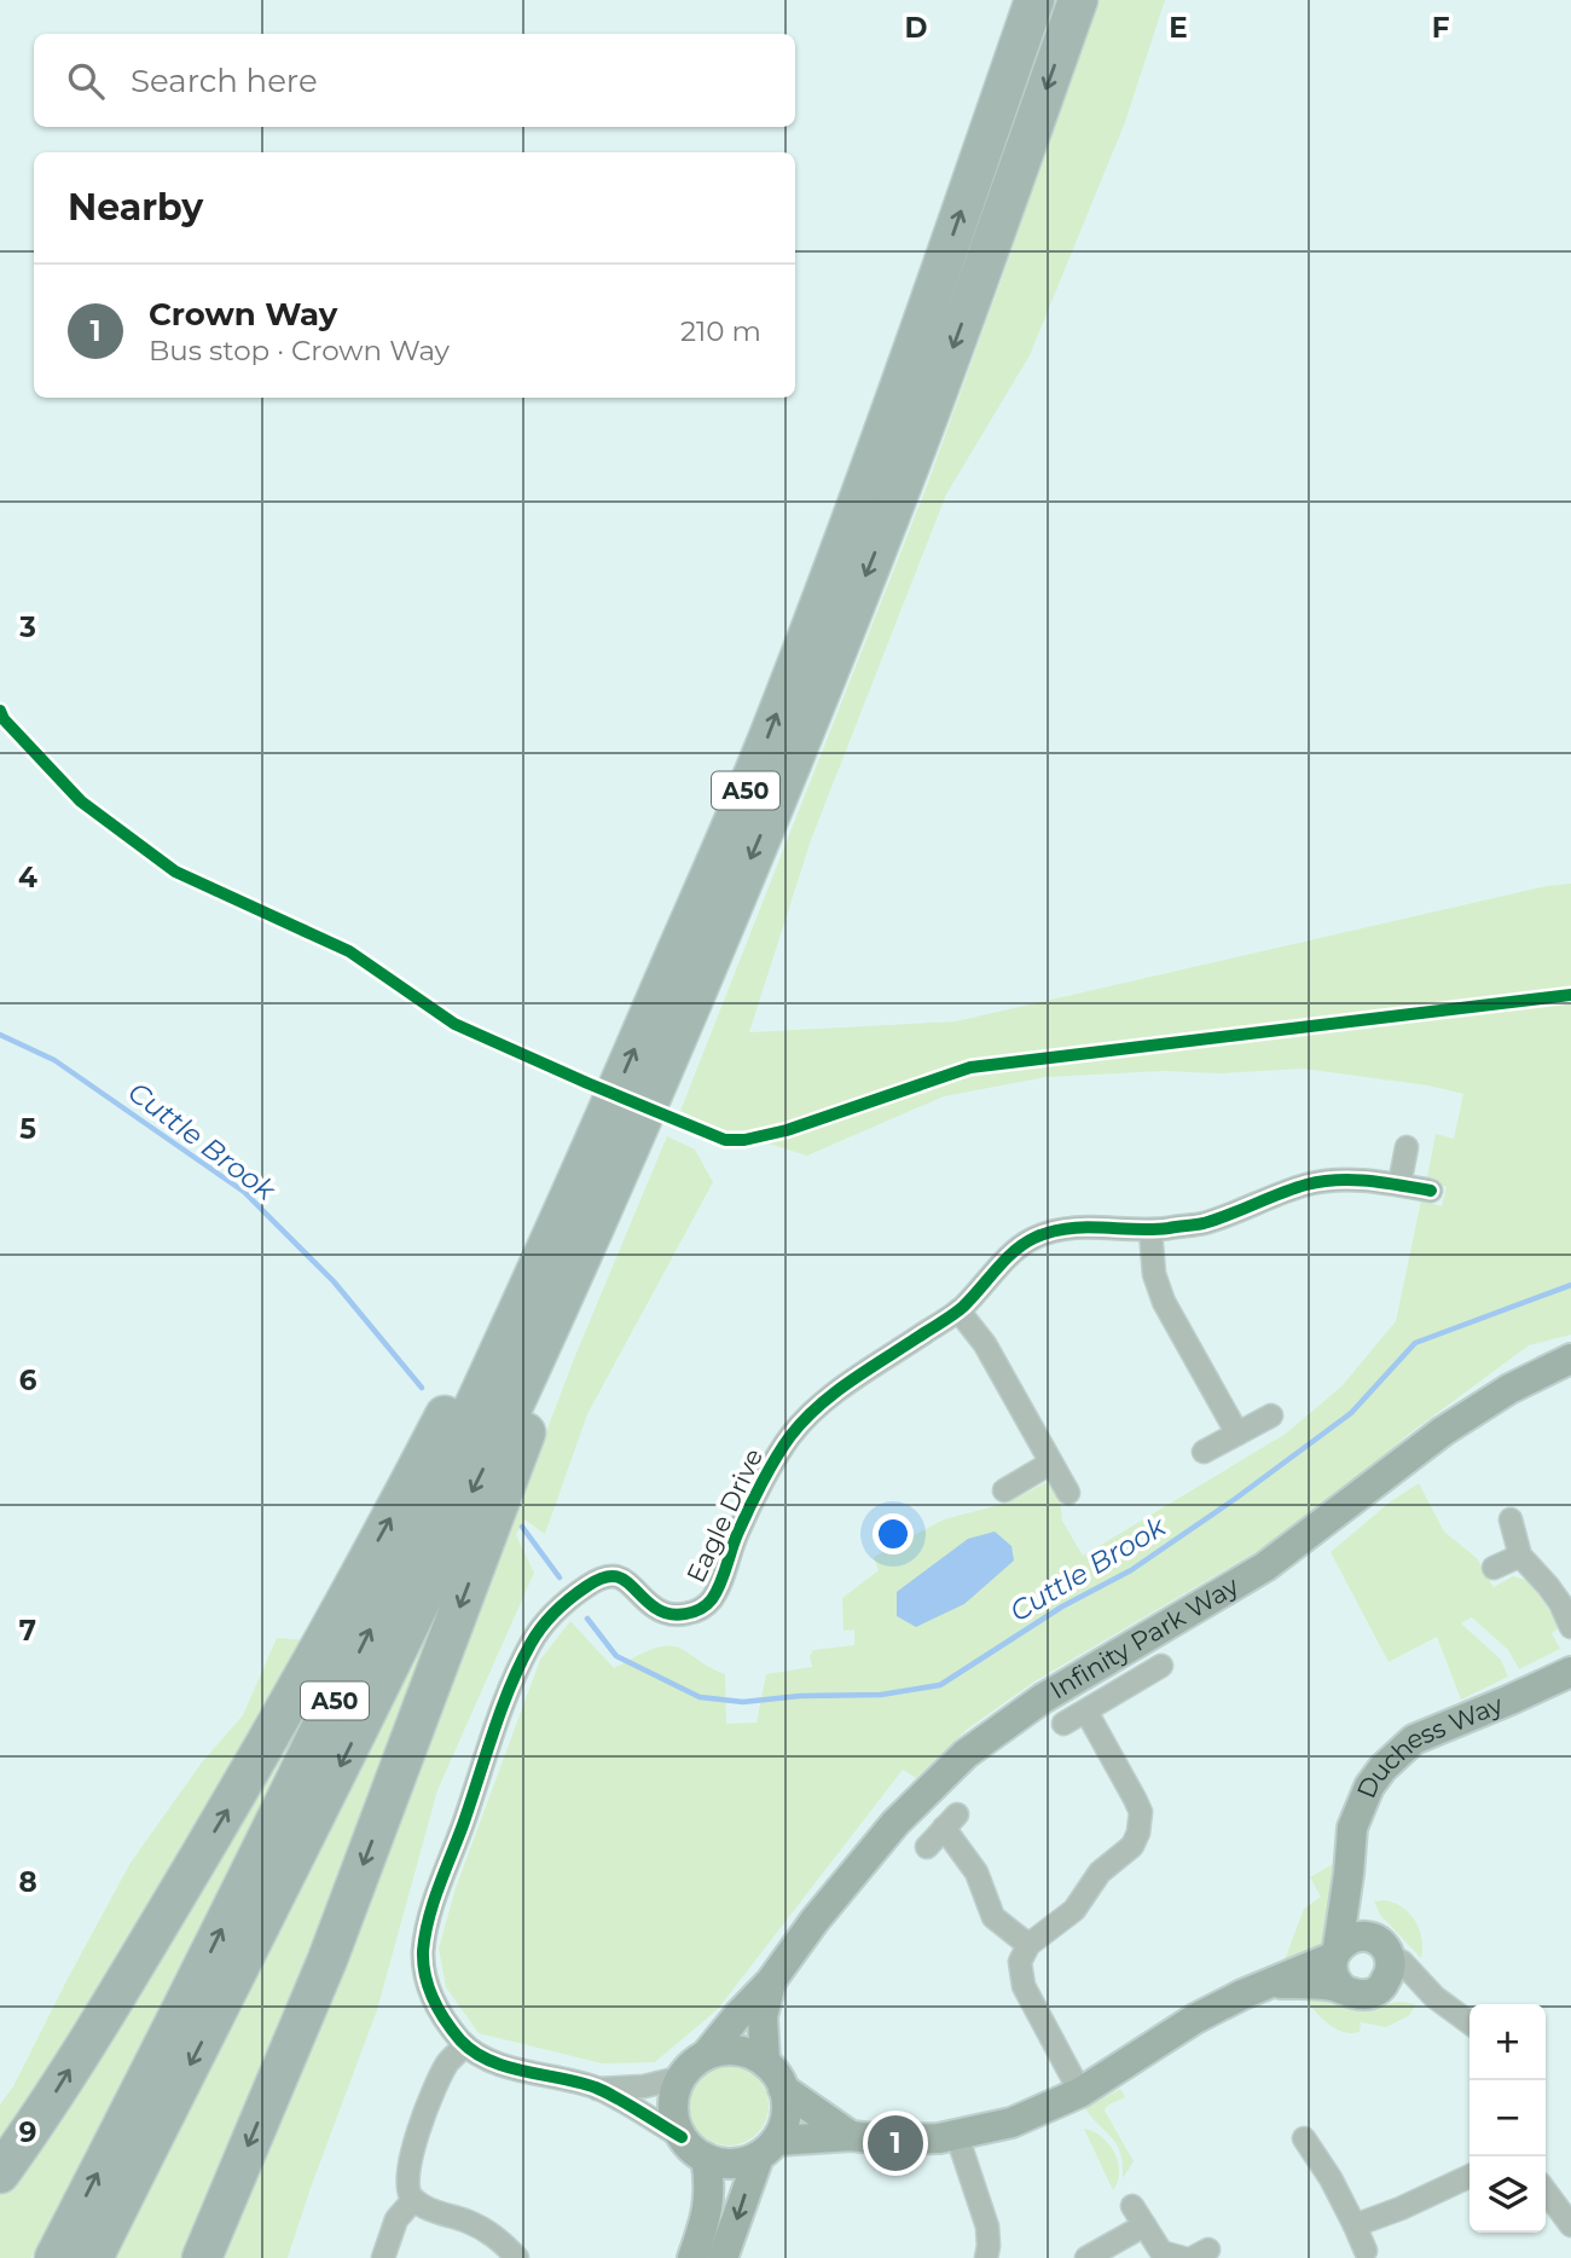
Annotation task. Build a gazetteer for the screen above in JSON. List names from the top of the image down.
{
  "streets": {
    "highway": ["A50"],
    "street": ["Eagle Drive", "Infinity Park Way", "Duchess Way"]
  },
  "crossings": [
    ["Eagle Drive", "Infinity Park Way"]
  ],
  "water": ["Cuttle Brook"],
  "page": {
    "search": "Search here",
    "heading": "Nearby",
    "list": [
      {
        "mark": "1",
        "name": "Crown Way",
        "note": "Bus stop · Crown Way",
        "value": "210 m"
      }
    ],
    "map_buttons": ["+", "−"],
    "pins": "1"
  },
  "grid": {
    "columns": ["D", "E", "F"],
    "rows": [
      "3",
      "4",
      "5",
      "6",
      "7",
      "8",
      "9"
    ]
  }
}
